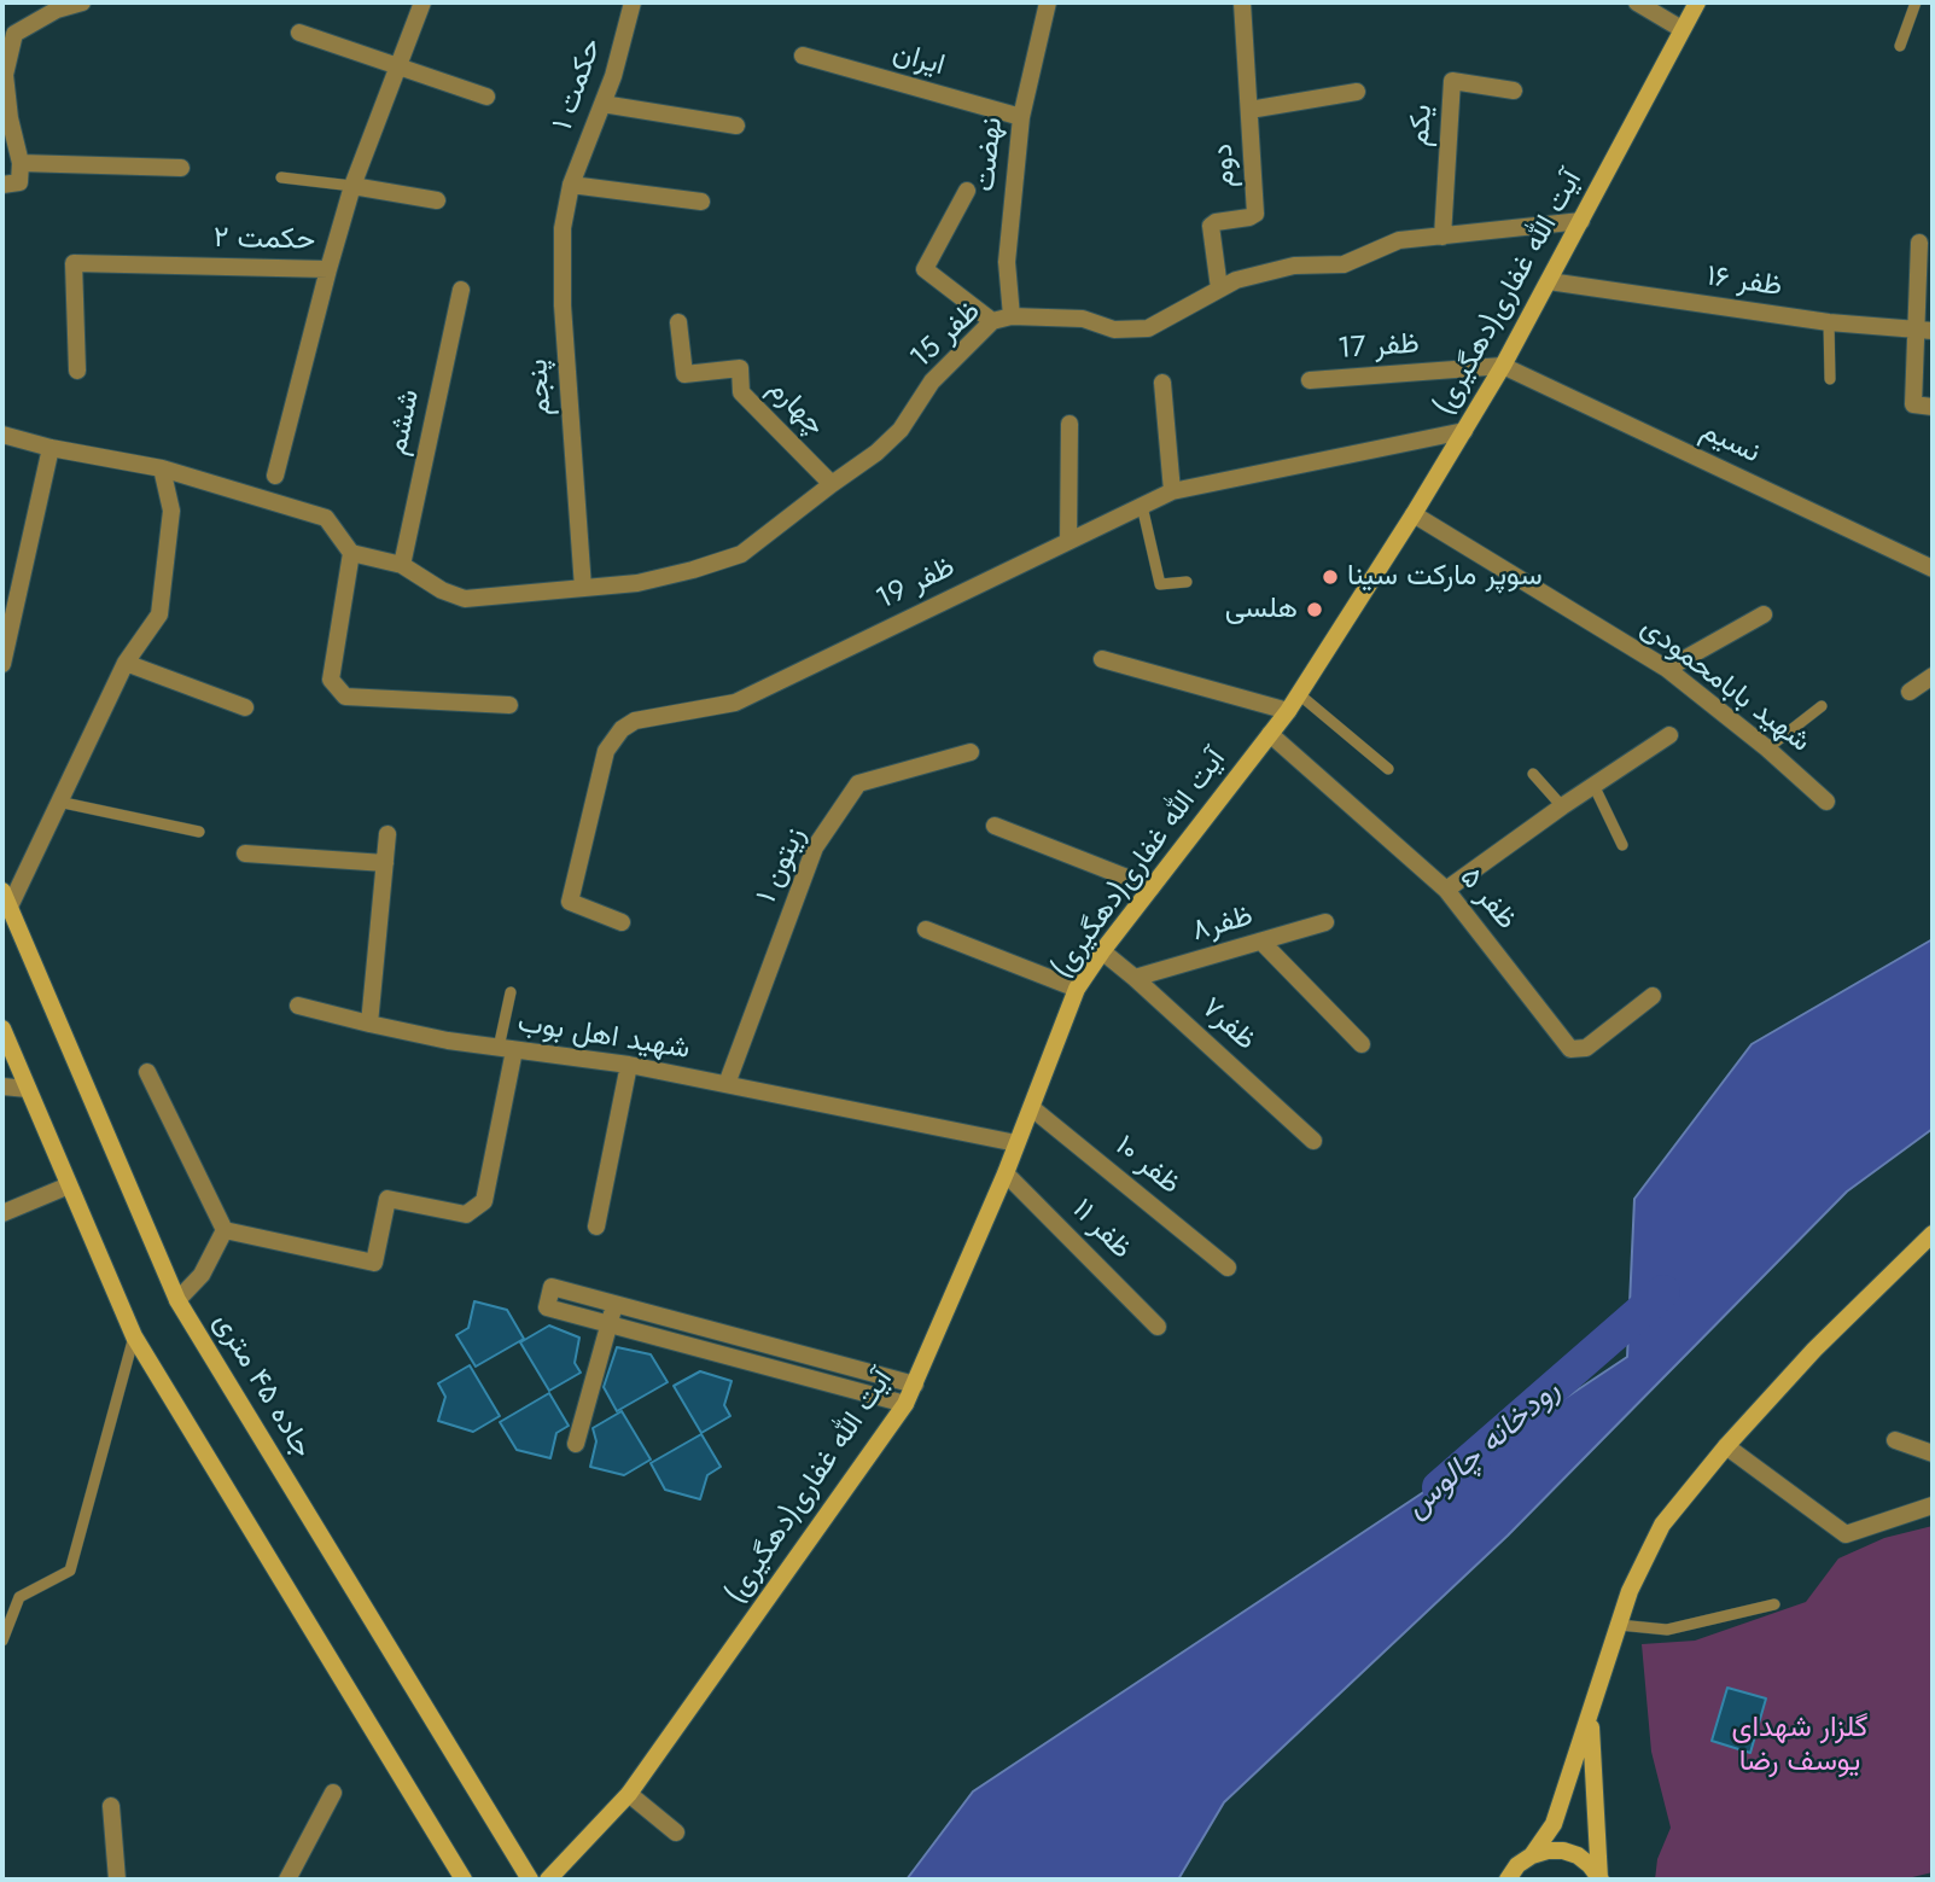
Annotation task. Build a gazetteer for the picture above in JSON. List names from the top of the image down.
{
  "streets": {
    "street": [
      "ایران",
      "حکمت ۱",
      "یکم",
      "نهضت",
      "دوم",
      "حکمت ۲",
      "ظفر ۱۶",
      "آیت الله غفاری(دهگیری)",
      "ظفر 15",
      "ظفر 17",
      "پنجم",
      "چهارم",
      "ششم",
      "نسیم",
      "ظفر 19",
      "شهید بابامحمودی",
      "زیتون ۱",
      "ظفر ۵",
      "ظفر۸",
      "ظفر۷",
      "شهید اهل بوب",
      "ظفر ۱۰",
      "ظفر ۱۱",
      "جاده ۴۵ متری"
    ]
  },
  "crossings": [
    ["ایران", "نهضت"],
    ["حکمت ۱", "پنجم"],
    ["یکم", "ظفر 15"],
    ["نهضت", "ظفر 15"],
    ["دوم", "ظفر 15"],
    ["ظفر ۱۶", "آیت الله غفاری(دهگیری)"],
    ["آیت الله غفاری(دهگیری)", "ظفر 15"],
    ["آیت الله غفاری(دهگیری)", "ظفر 17"],
    ["آیت الله غفاری(دهگیری)", "نسیم"],
    ["آیت الله غفاری(دهگیری)", "ظفر 19"],
    ["آیت الله غفاری(دهگیری)", "شهید بابامحمودی"],
    ["آیت الله غفاری(دهگیری)", "ظفر ۵"],
    ["آیت الله غفاری(دهگیری)", "ظفر۷"],
    ["آیت الله غفاری(دهگیری)", "شهید اهل بوب"],
    ["آیت الله غفاری(دهگیری)", "ظفر ۱۰"],
    ["آیت الله غفاری(دهگیری)", "ظفر ۱۱"],
    ["ظفر 15", "پنجم"],
    ["ظفر 15", "چهارم"],
    ["ظفر 15", "ششم"],
    ["ظفر 17", "نسیم"],
    ["زیتون ۱", "شهید اهل بوب"],
    ["ظفر۸", "ظفر۷"]
  ],
  "water": ["رودخانه چالوس"],
  "parks": ["گلزار شهدای یوسف رضا"],
  "places": ["سوپر مارکت سینا", "هلسی"]
}
